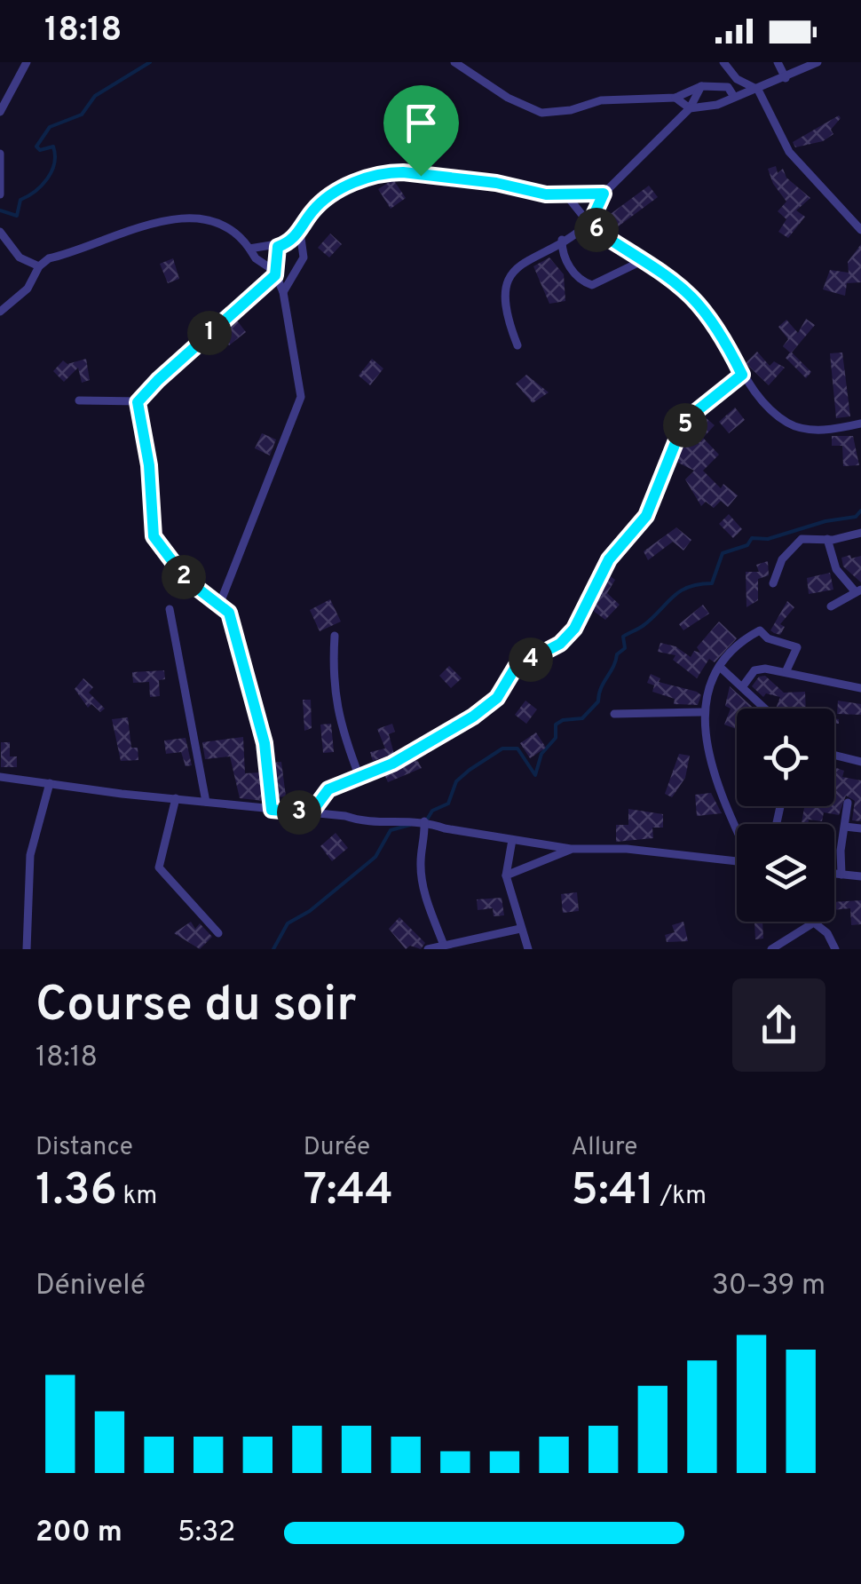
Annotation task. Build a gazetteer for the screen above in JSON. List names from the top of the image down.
{
  "page": {
    "status": "18:18",
    "pins": [
      "6",
      "1",
      "5",
      "2",
      "4",
      "3"
    ],
    "heading": ["Course du soir", "18:18"],
    "stats": [
      ["Distance", "1.36 km"],
      ["Durée", "7:44"],
      ["Allure", "5:41 /km"]
    ],
    "chart": ["Dénivelé", "30–39 m"],
    "list": [
      {
        "name": "200 m",
        "note": "5:32"
      }
    ]
  }
}
